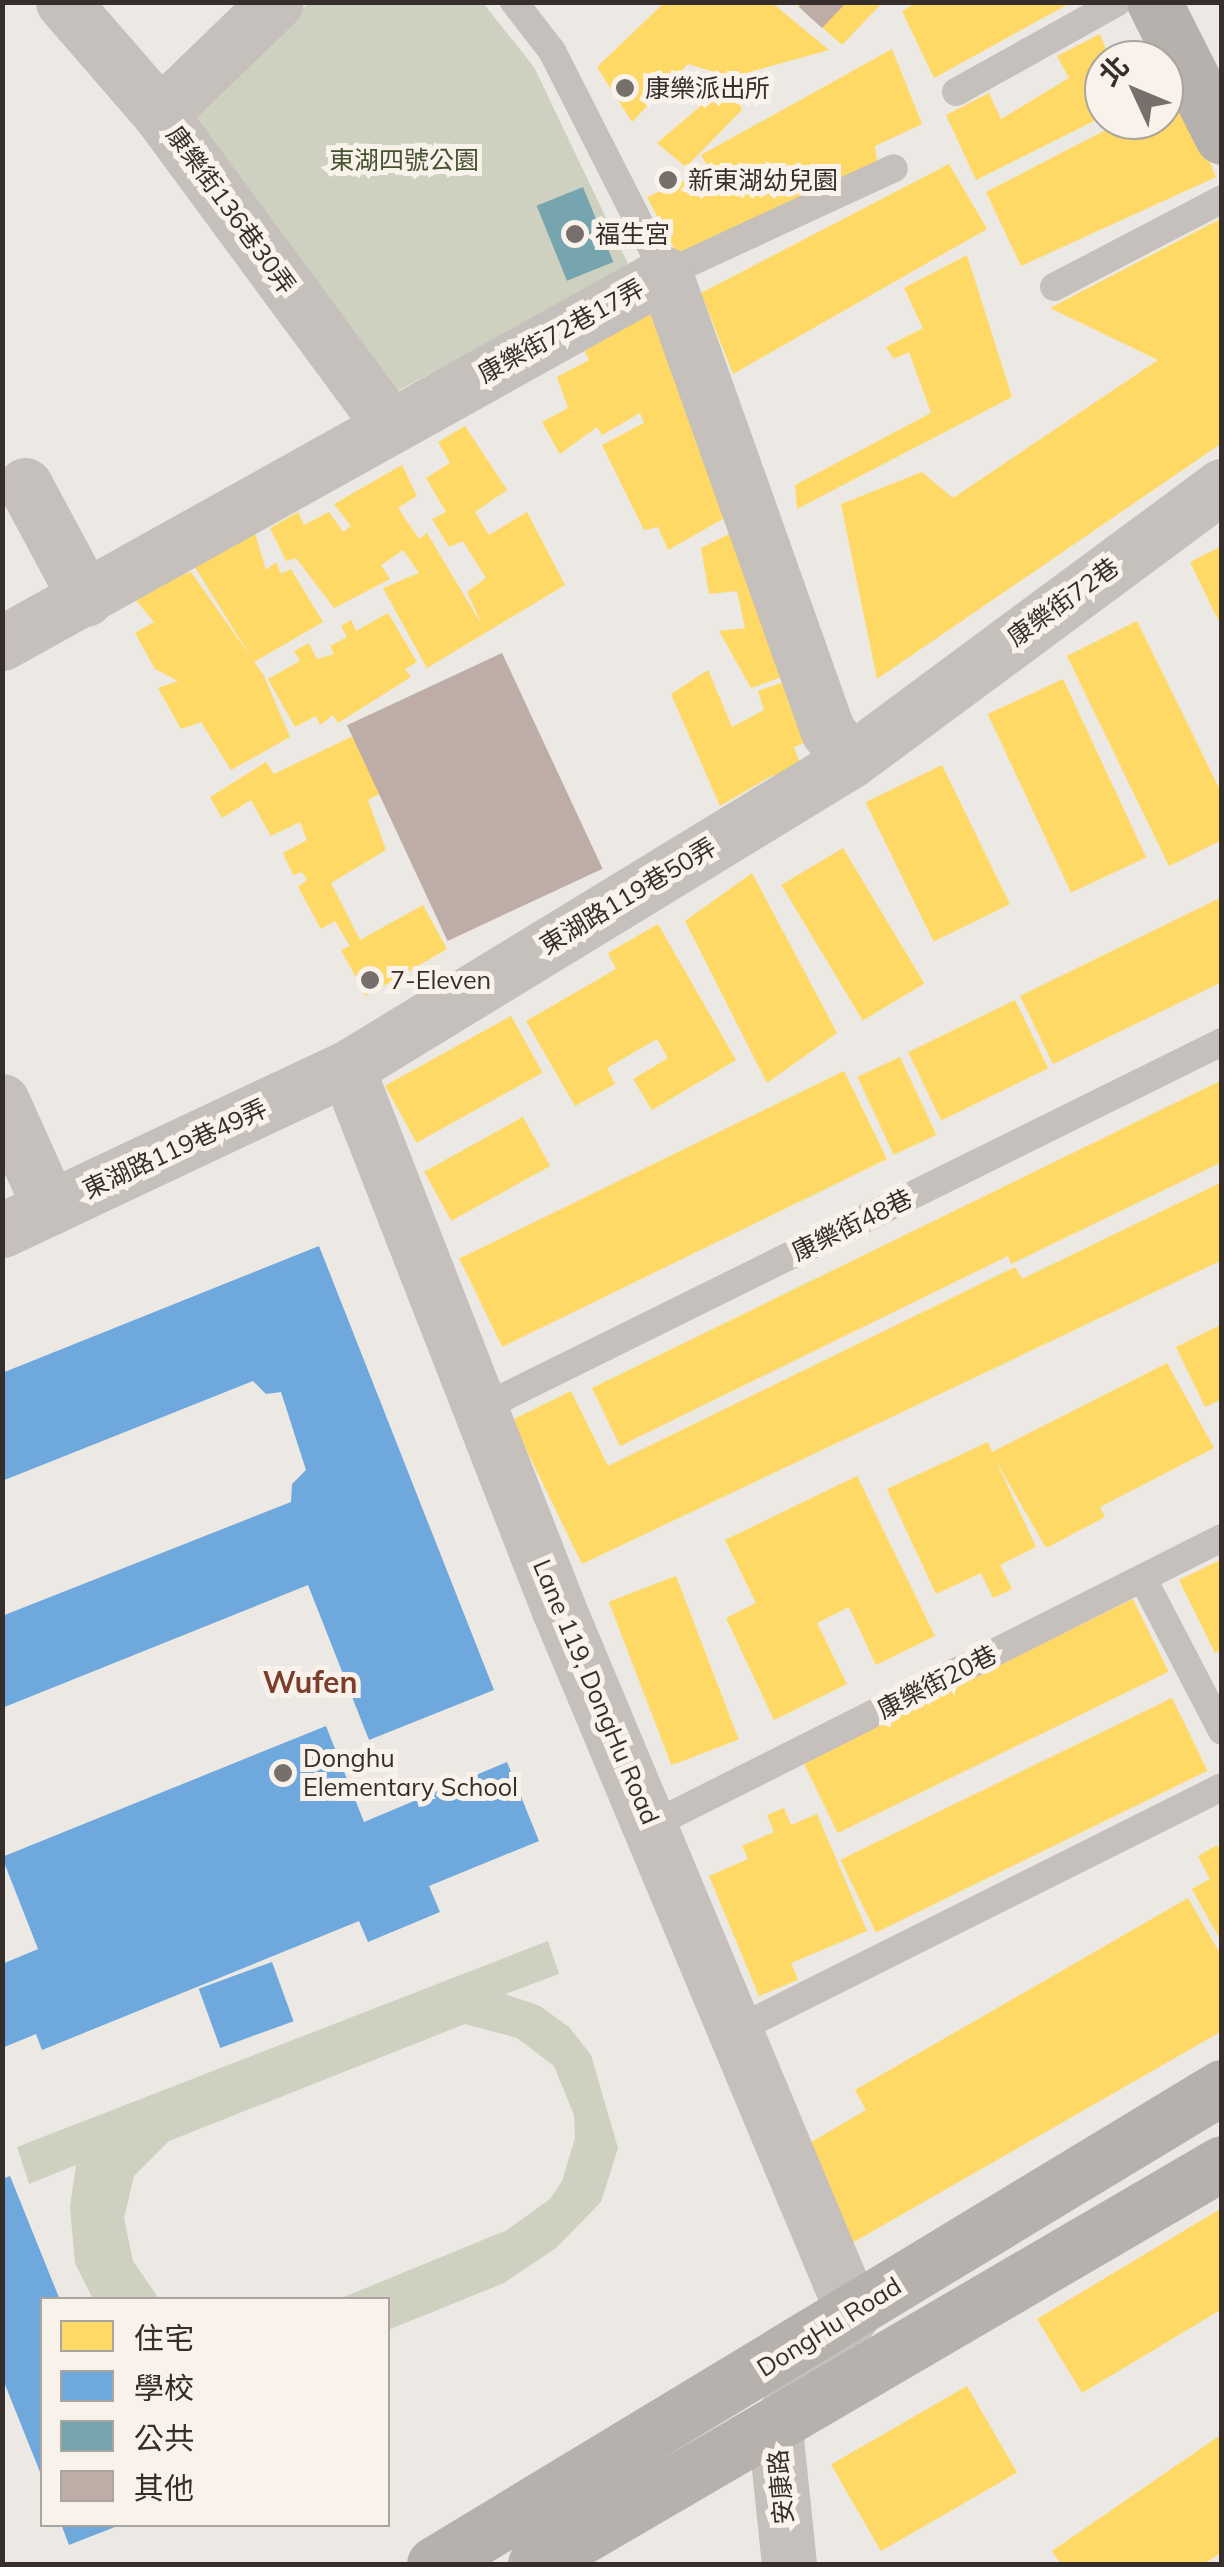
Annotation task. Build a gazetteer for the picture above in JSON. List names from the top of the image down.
{
  "streets": {
    "street": [
      "康樂街136巷30弄",
      "康樂街72巷17弄",
      "康樂街72巷",
      "東湖路119巷50弄",
      "東湖路119巷49弄",
      "Lane 119, DongHu Road",
      "DongHu Road",
      "安康路"
    ],
    "lane": ["康樂街48巷", "康樂街20巷"]
  },
  "crossings": [
    ["康樂街136巷30弄", "康樂街72巷17弄"],
    ["康樂街72巷17弄", "東湖路119巷50弄"],
    ["康樂街72巷", "東湖路119巷50弄"],
    ["東湖路119巷50弄", "東湖路119巷49弄"],
    ["東湖路119巷50弄", "Lane 119, DongHu Road"],
    ["東湖路119巷49弄", "Lane 119, DongHu Road"],
    ["康樂街48巷", "Lane 119, DongHu Road"],
    ["康樂街20巷", "Lane 119, DongHu Road"],
    ["Lane 119, DongHu Road", "DongHu Road"],
    ["Lane 119, DongHu Road", "安康路"],
    ["DongHu Road", "安康路"]
  ],
  "districts": ["Wufen"],
  "parks": ["東湖四號公園"],
  "places": [
    "康樂派出所",
    "新東湖幼兒園",
    "福生宮",
    "7-Eleven",
    "Donghu Elementary School"
  ],
  "legend": [
    "住宅",
    "學校",
    "公共",
    "其他"
  ],
  "north": "top left"
}
